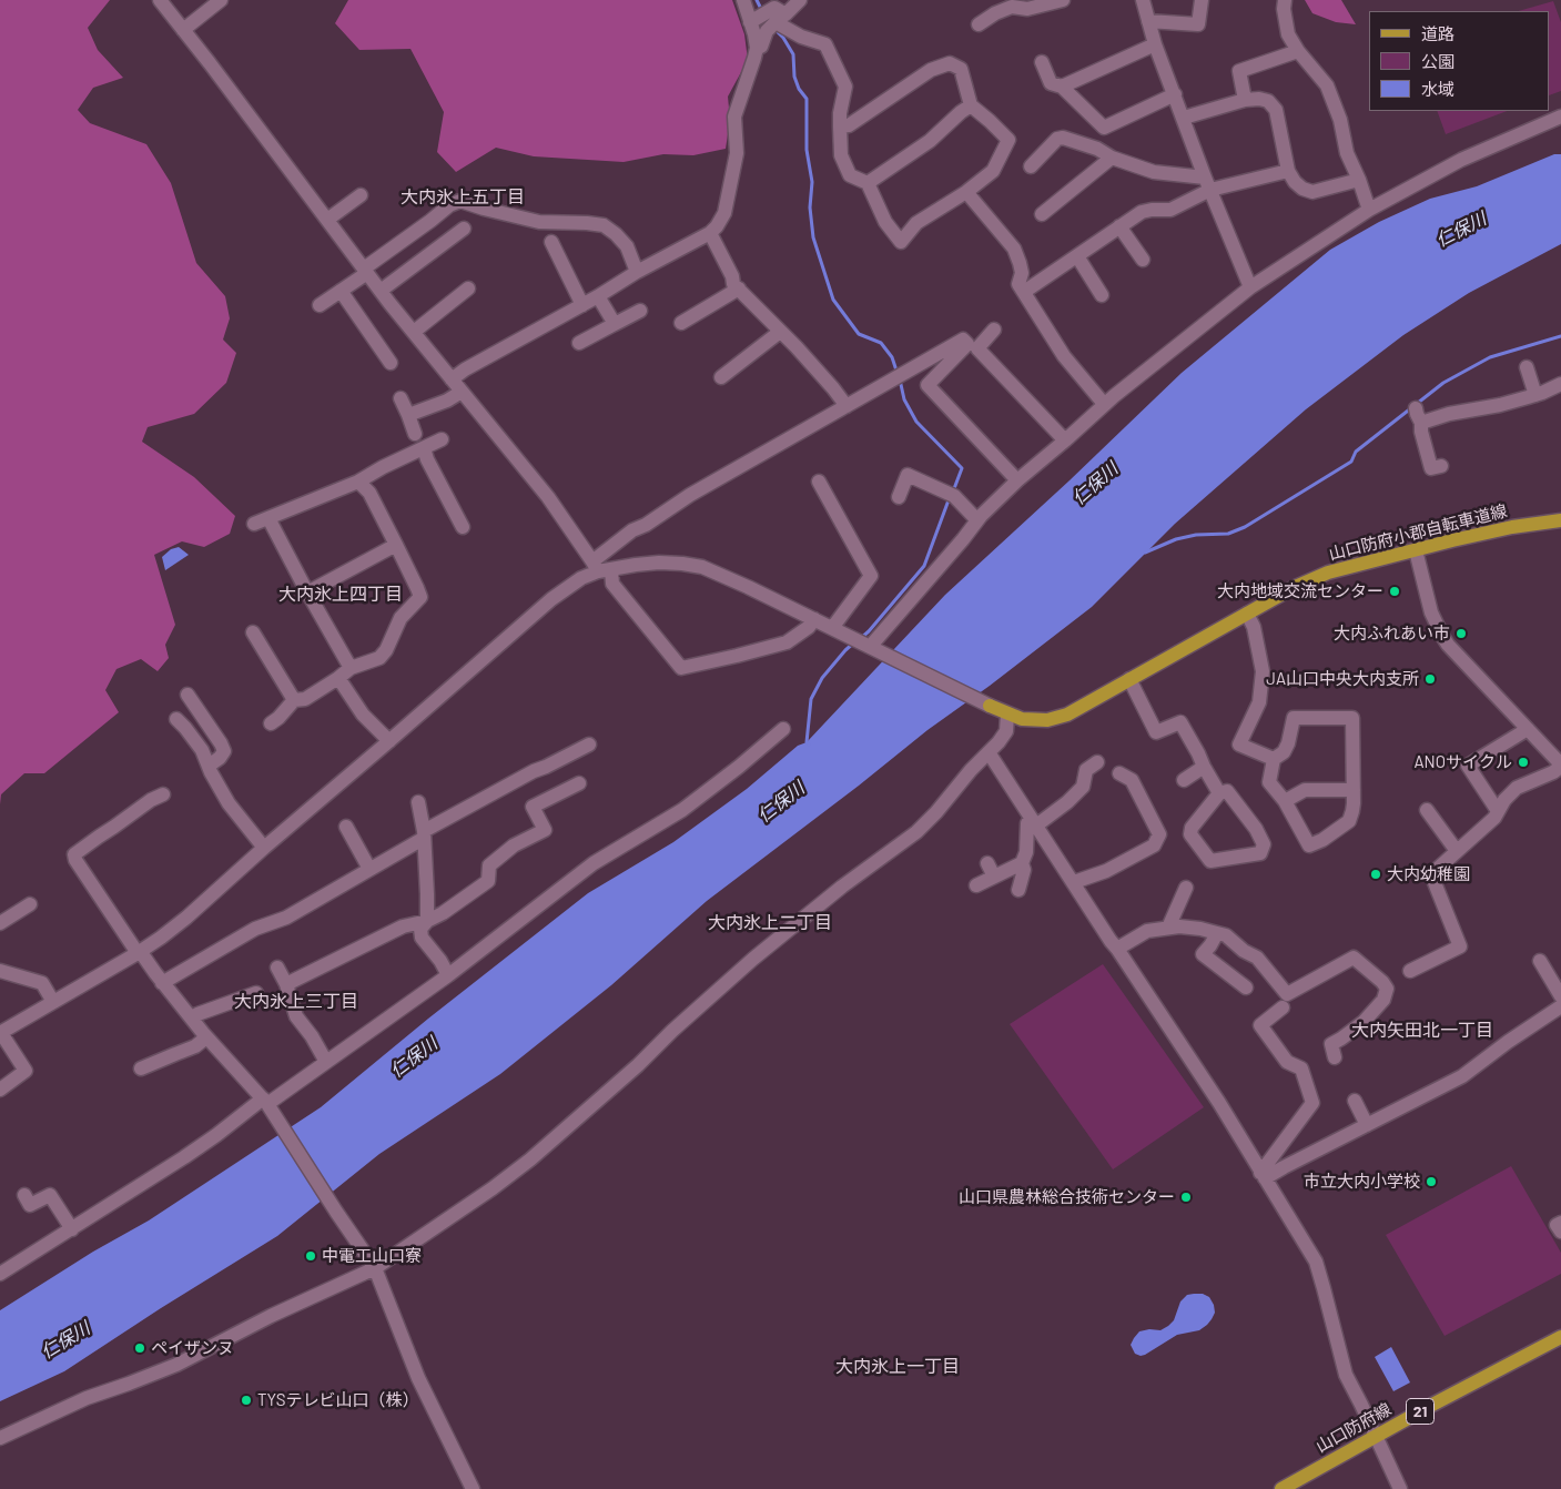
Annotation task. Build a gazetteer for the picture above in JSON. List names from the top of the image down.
{
  "streets": {
    "main road": ["山口防府小郡自転車道線", "21", "山口防府線"]
  },
  "districts": [
    "大内氷上五丁目",
    "大内氷上四丁目",
    "大内氷上二丁目",
    "大内氷上三丁目",
    "大内矢田北一丁目",
    "大内氷上一丁目"
  ],
  "water": ["仁保川"],
  "places": [
    "大内地域交流センター",
    "大内ふれあい市",
    "JA山口中央大内支所",
    "ANOサイクル",
    "大内幼稚園",
    "市立大内小学校",
    "山口県農林総合技術センター",
    "中電工山口寮",
    "ペイザンヌ",
    "TYSテレビ山口（株）"
  ],
  "legend": ["道路", "公園", "水域"]
}
